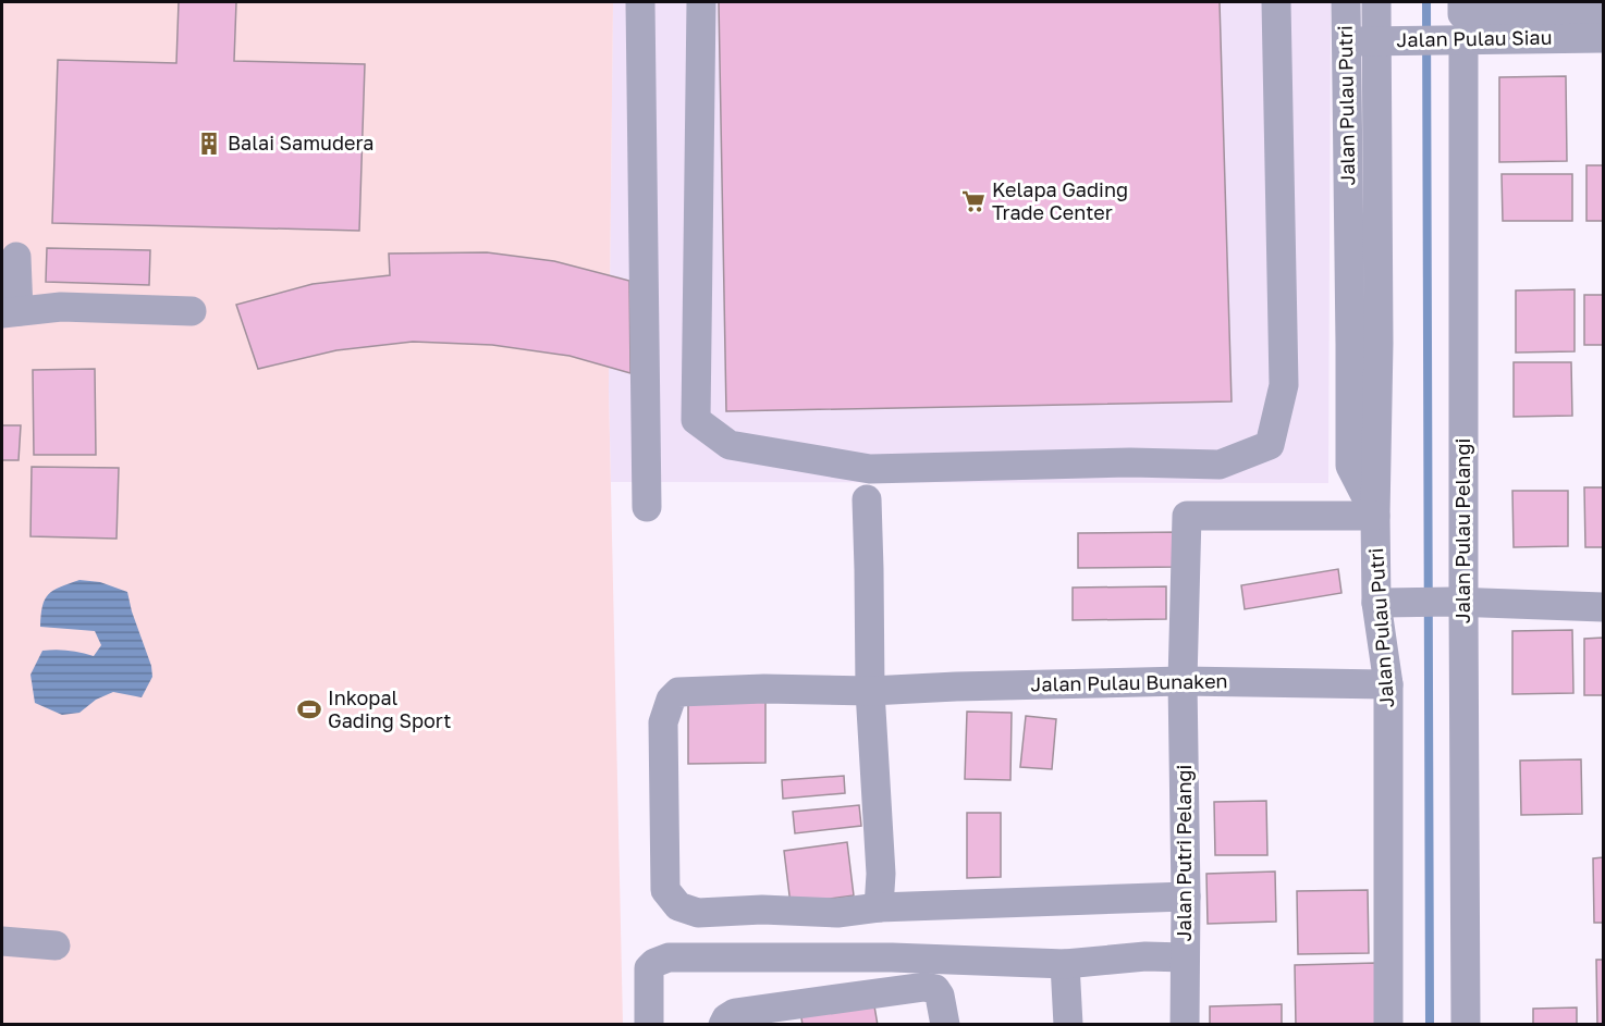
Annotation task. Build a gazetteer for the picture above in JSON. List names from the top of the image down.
{
  "streets": {
    "street": [
      "Jalan Pulau Siau",
      "Jalan Pulau Putri",
      "Jalan Pulau Pelangi",
      "Jalan Pulau Bunaken",
      "Jalan Putri Pelangi"
    ]
  },
  "crossings": [
    ["Jalan Pulau Siau", "Jalan Pulau Putri"],
    ["Jalan Pulau Siau", "Jalan Pulau Pelangi"],
    ["Jalan Pulau Putri", "Jalan Pulau Bunaken"],
    ["Jalan Pulau Putri", "Jalan Putri Pelangi"],
    ["Jalan Pulau Bunaken", "Jalan Putri Pelangi"]
  ],
  "places": {
    "building": ["Balai Samudera"],
    "supermarket": ["Kelapa Gading Trade Center"],
    "sports": ["Inkopal Gading Sport"]
  }
}
